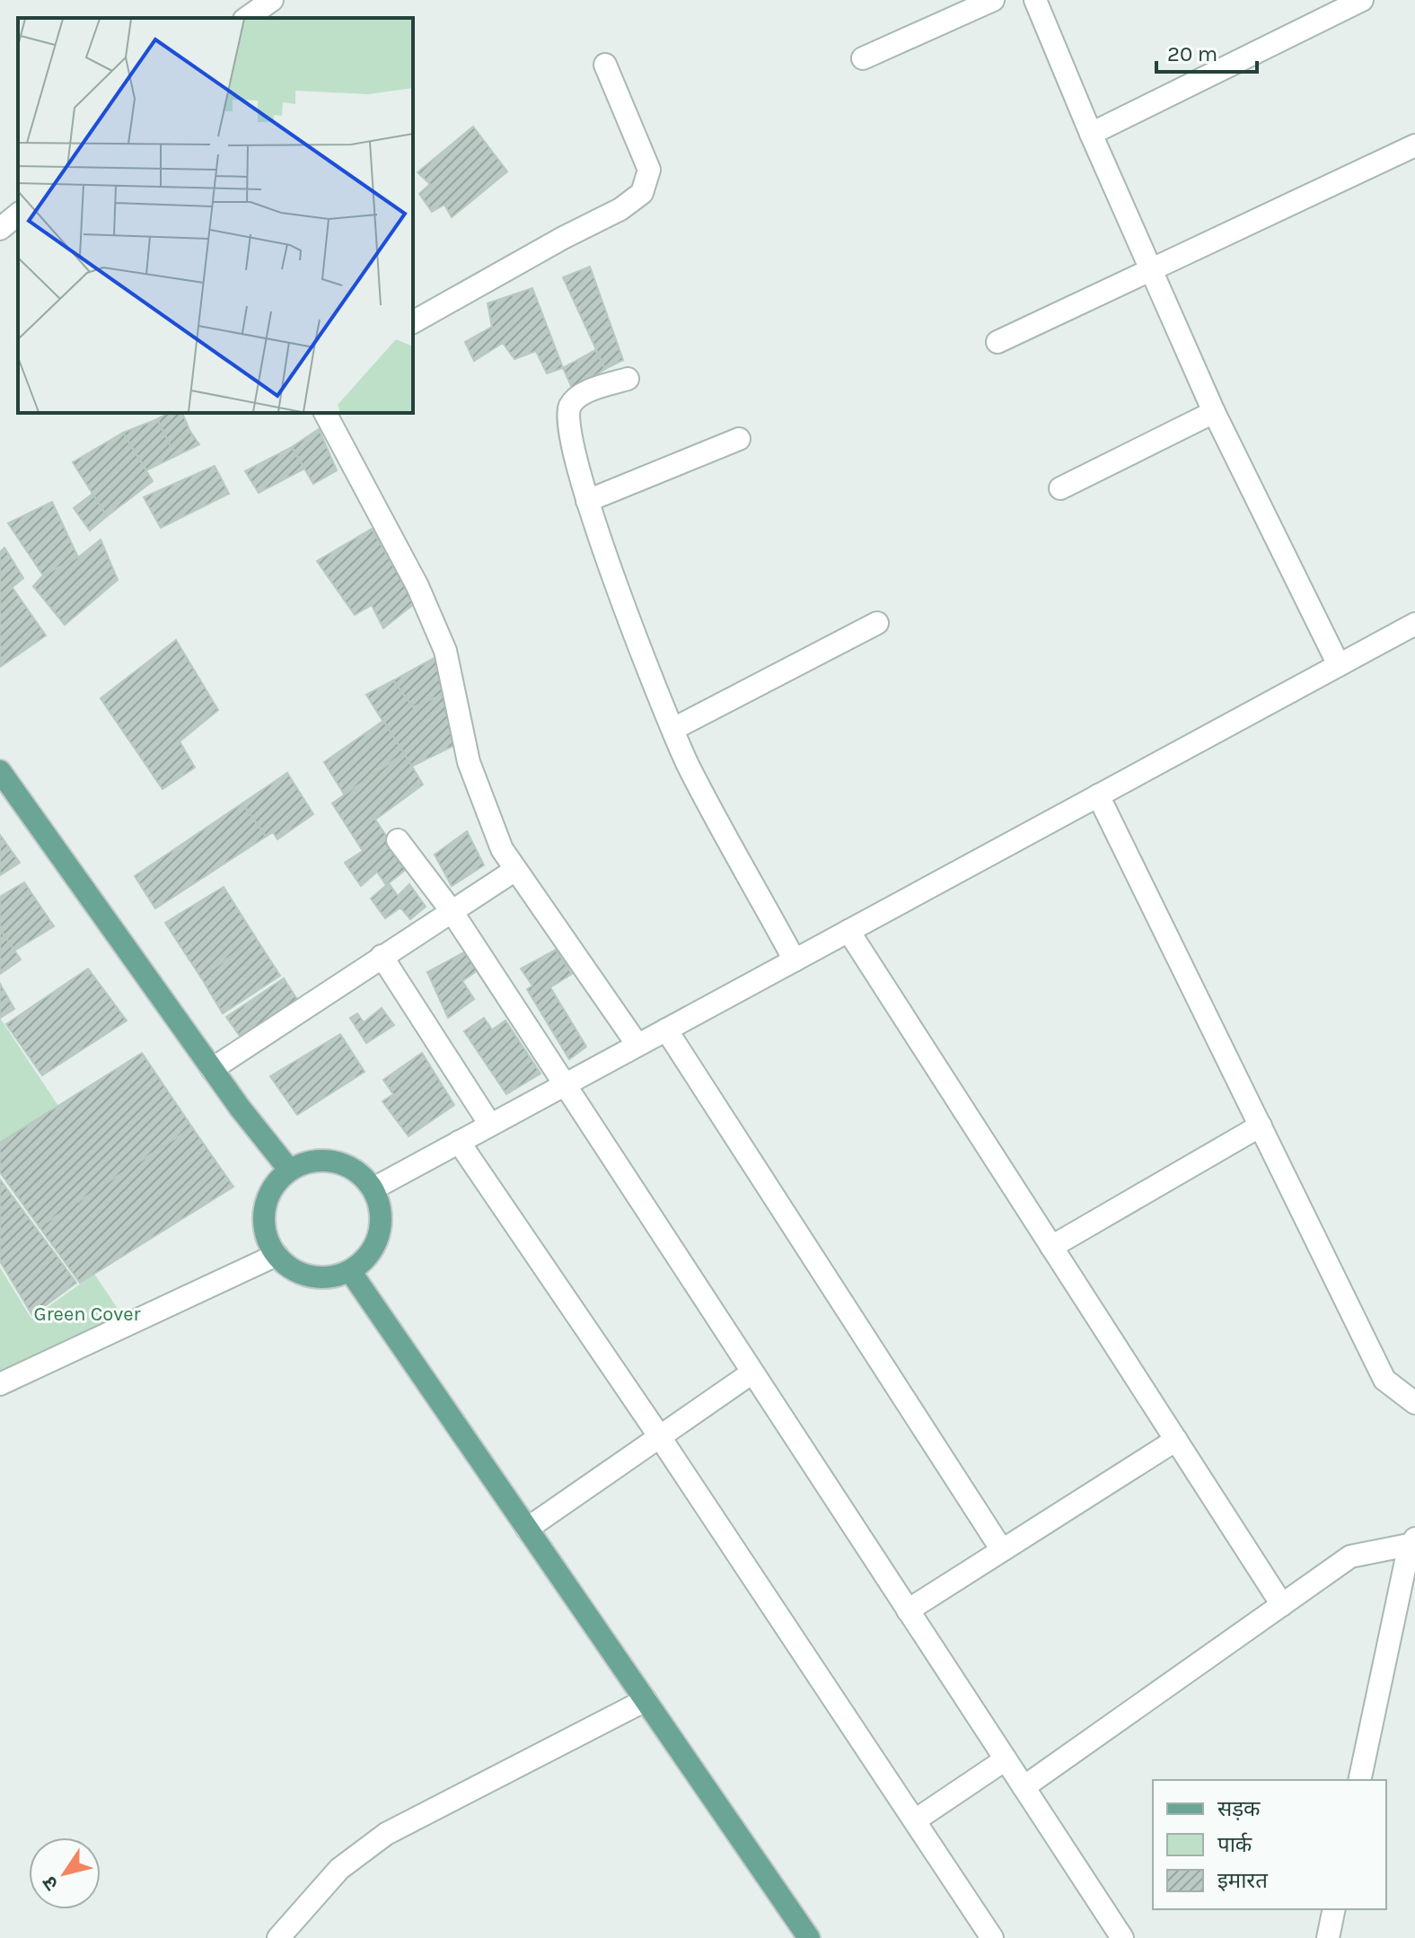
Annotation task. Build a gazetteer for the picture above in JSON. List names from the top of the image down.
{
  "parks": ["Green Cover"],
  "legend": ["सड़क", "पार्क", "इमारत"],
  "scale_bar": "20 m",
  "north": "bottom left"
}
